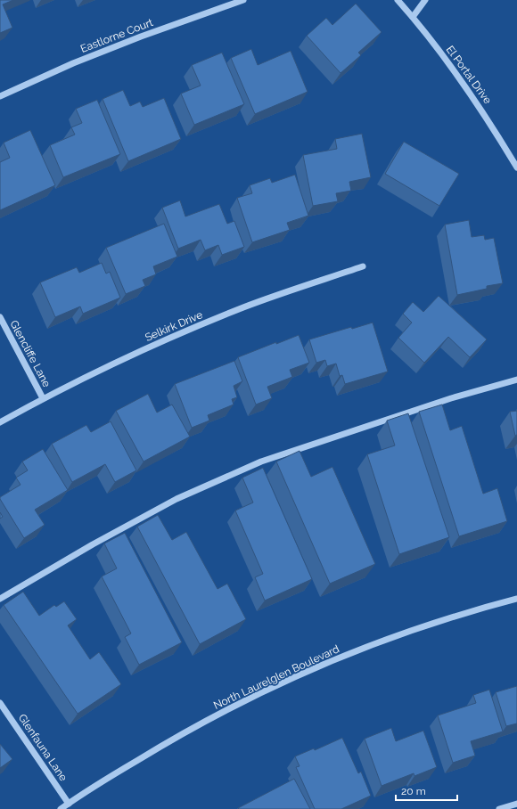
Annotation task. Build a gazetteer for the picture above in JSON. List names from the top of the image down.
{
  "streets": {
    "street": [
      "Eastlorne Court",
      "El Portal Drive",
      "Selkirk Drive",
      "Glencliffe Lane",
      "North Laurelglen Boulevard",
      "Glenfauna Lane"
    ]
  },
  "crossings": [
    ["Selkirk Drive", "Glencliffe Lane"],
    ["North Laurelglen Boulevard", "Glenfauna Lane"]
  ],
  "scale_bar": "20 m"
}
